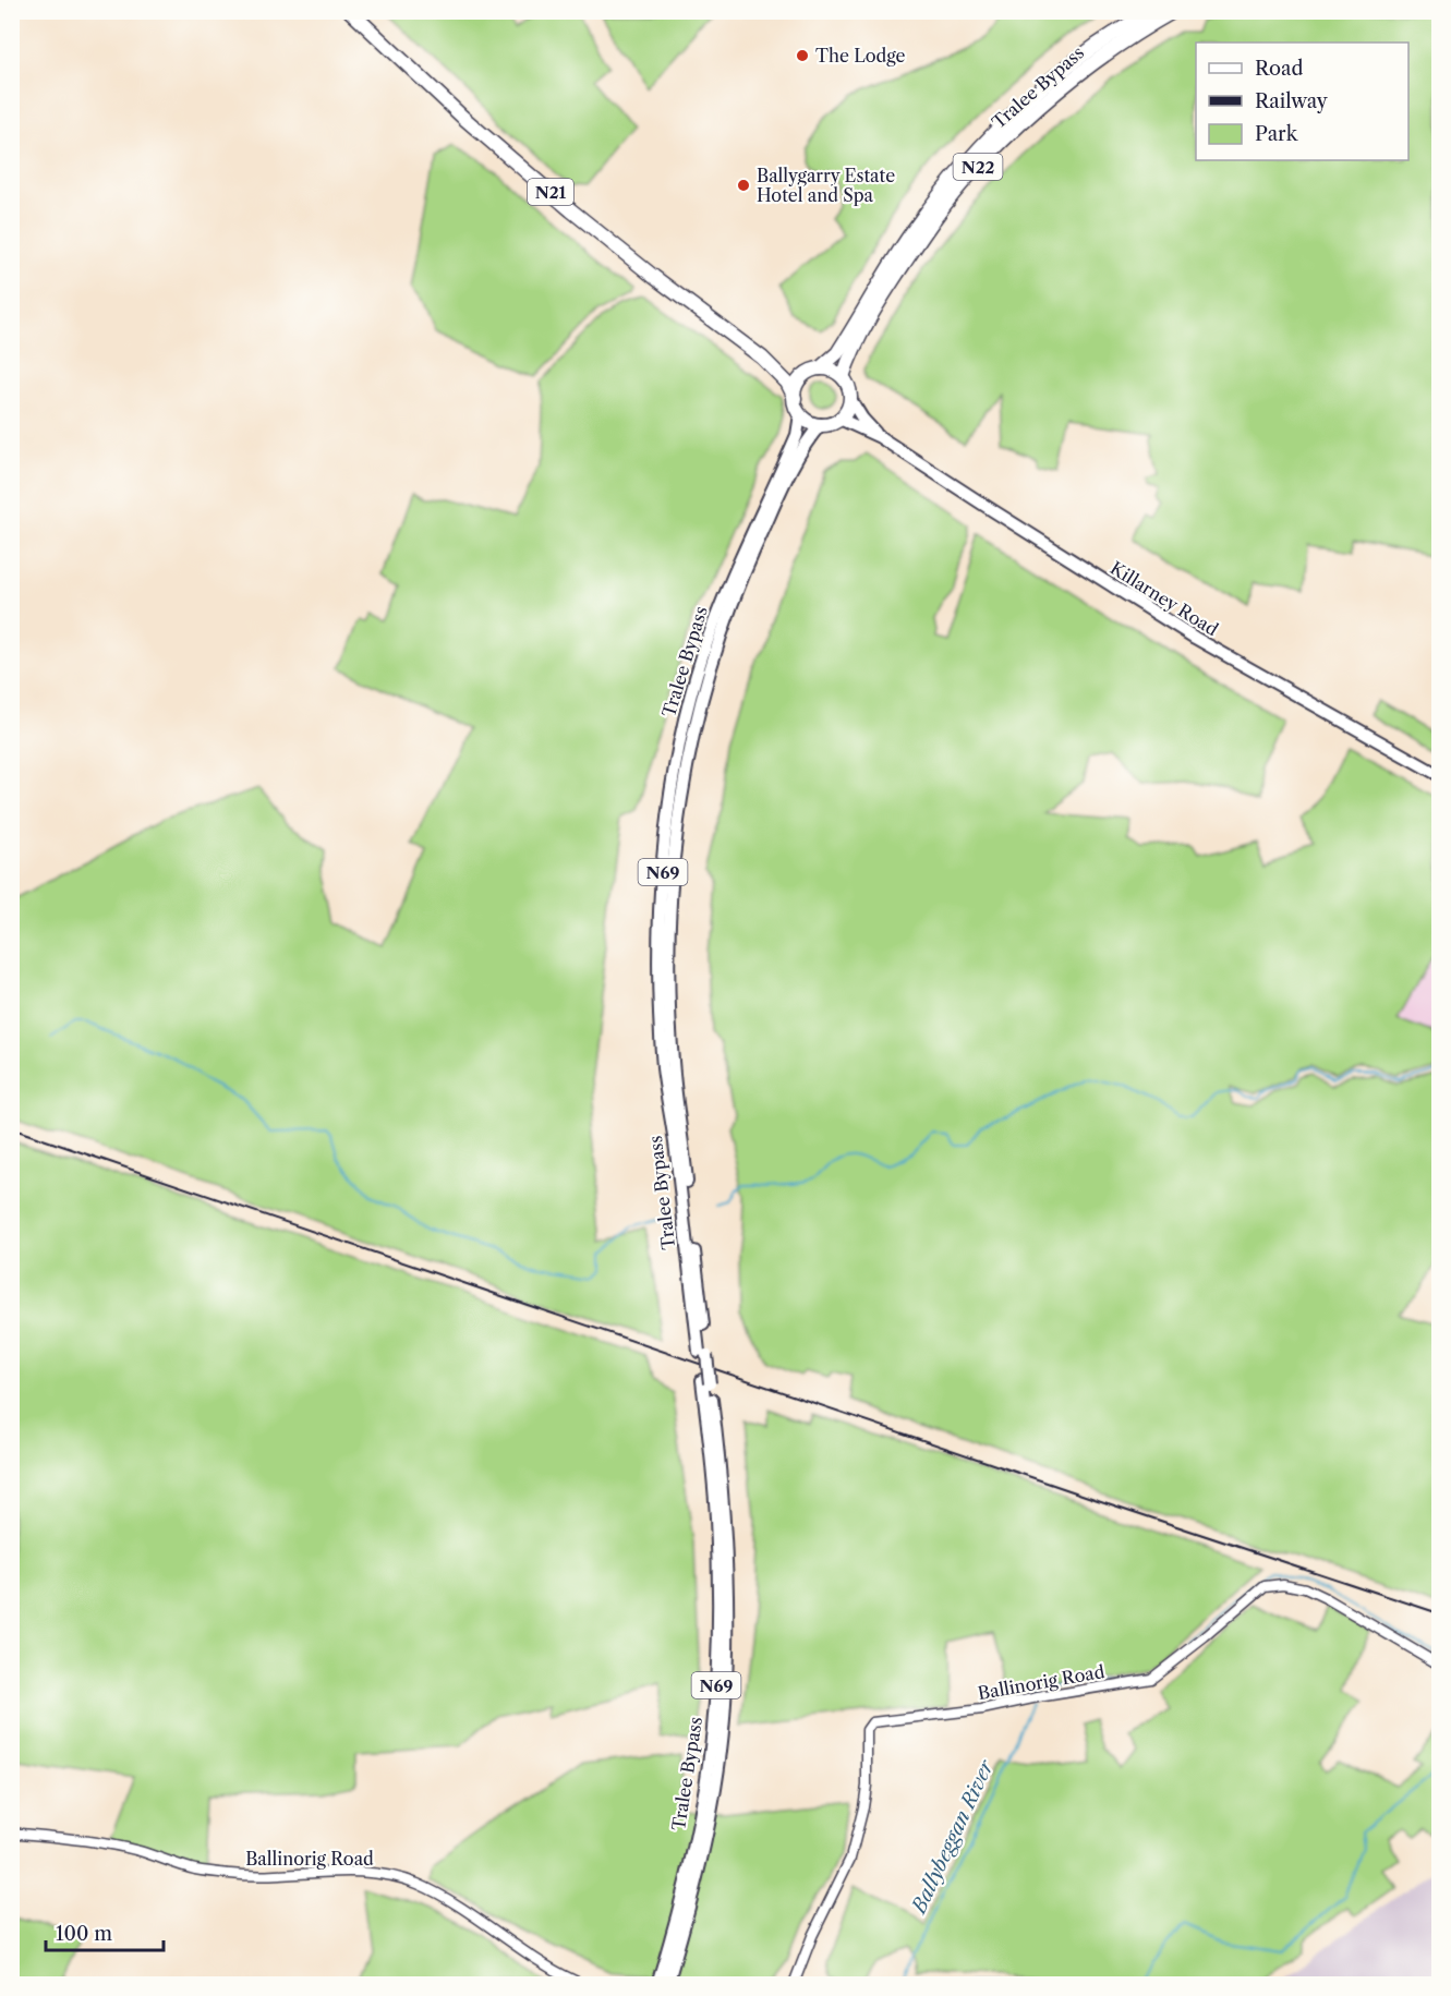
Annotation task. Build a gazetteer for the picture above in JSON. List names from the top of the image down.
{
  "streets": {
    "highway": ["Tralee Bypass", "N22", "N21"],
    "main road": ["Killarney Road", "N69"],
    "street": ["Ballinorig Road"]
  },
  "crossings": [
    ["Tralee Bypass", "N22"],
    ["Tralee Bypass", "N21"],
    ["Tralee Bypass", "Killarney Road"],
    ["N22", "N21"],
    ["N22", "Killarney Road"],
    ["N21", "Killarney Road"]
  ],
  "water": ["Ballybeggan River"],
  "places": ["The Lodge", "Ballygarry Estate Hotel and Spa"],
  "legend": ["Road", "Railway", "Park"],
  "scale_bar": "100 m"
}
